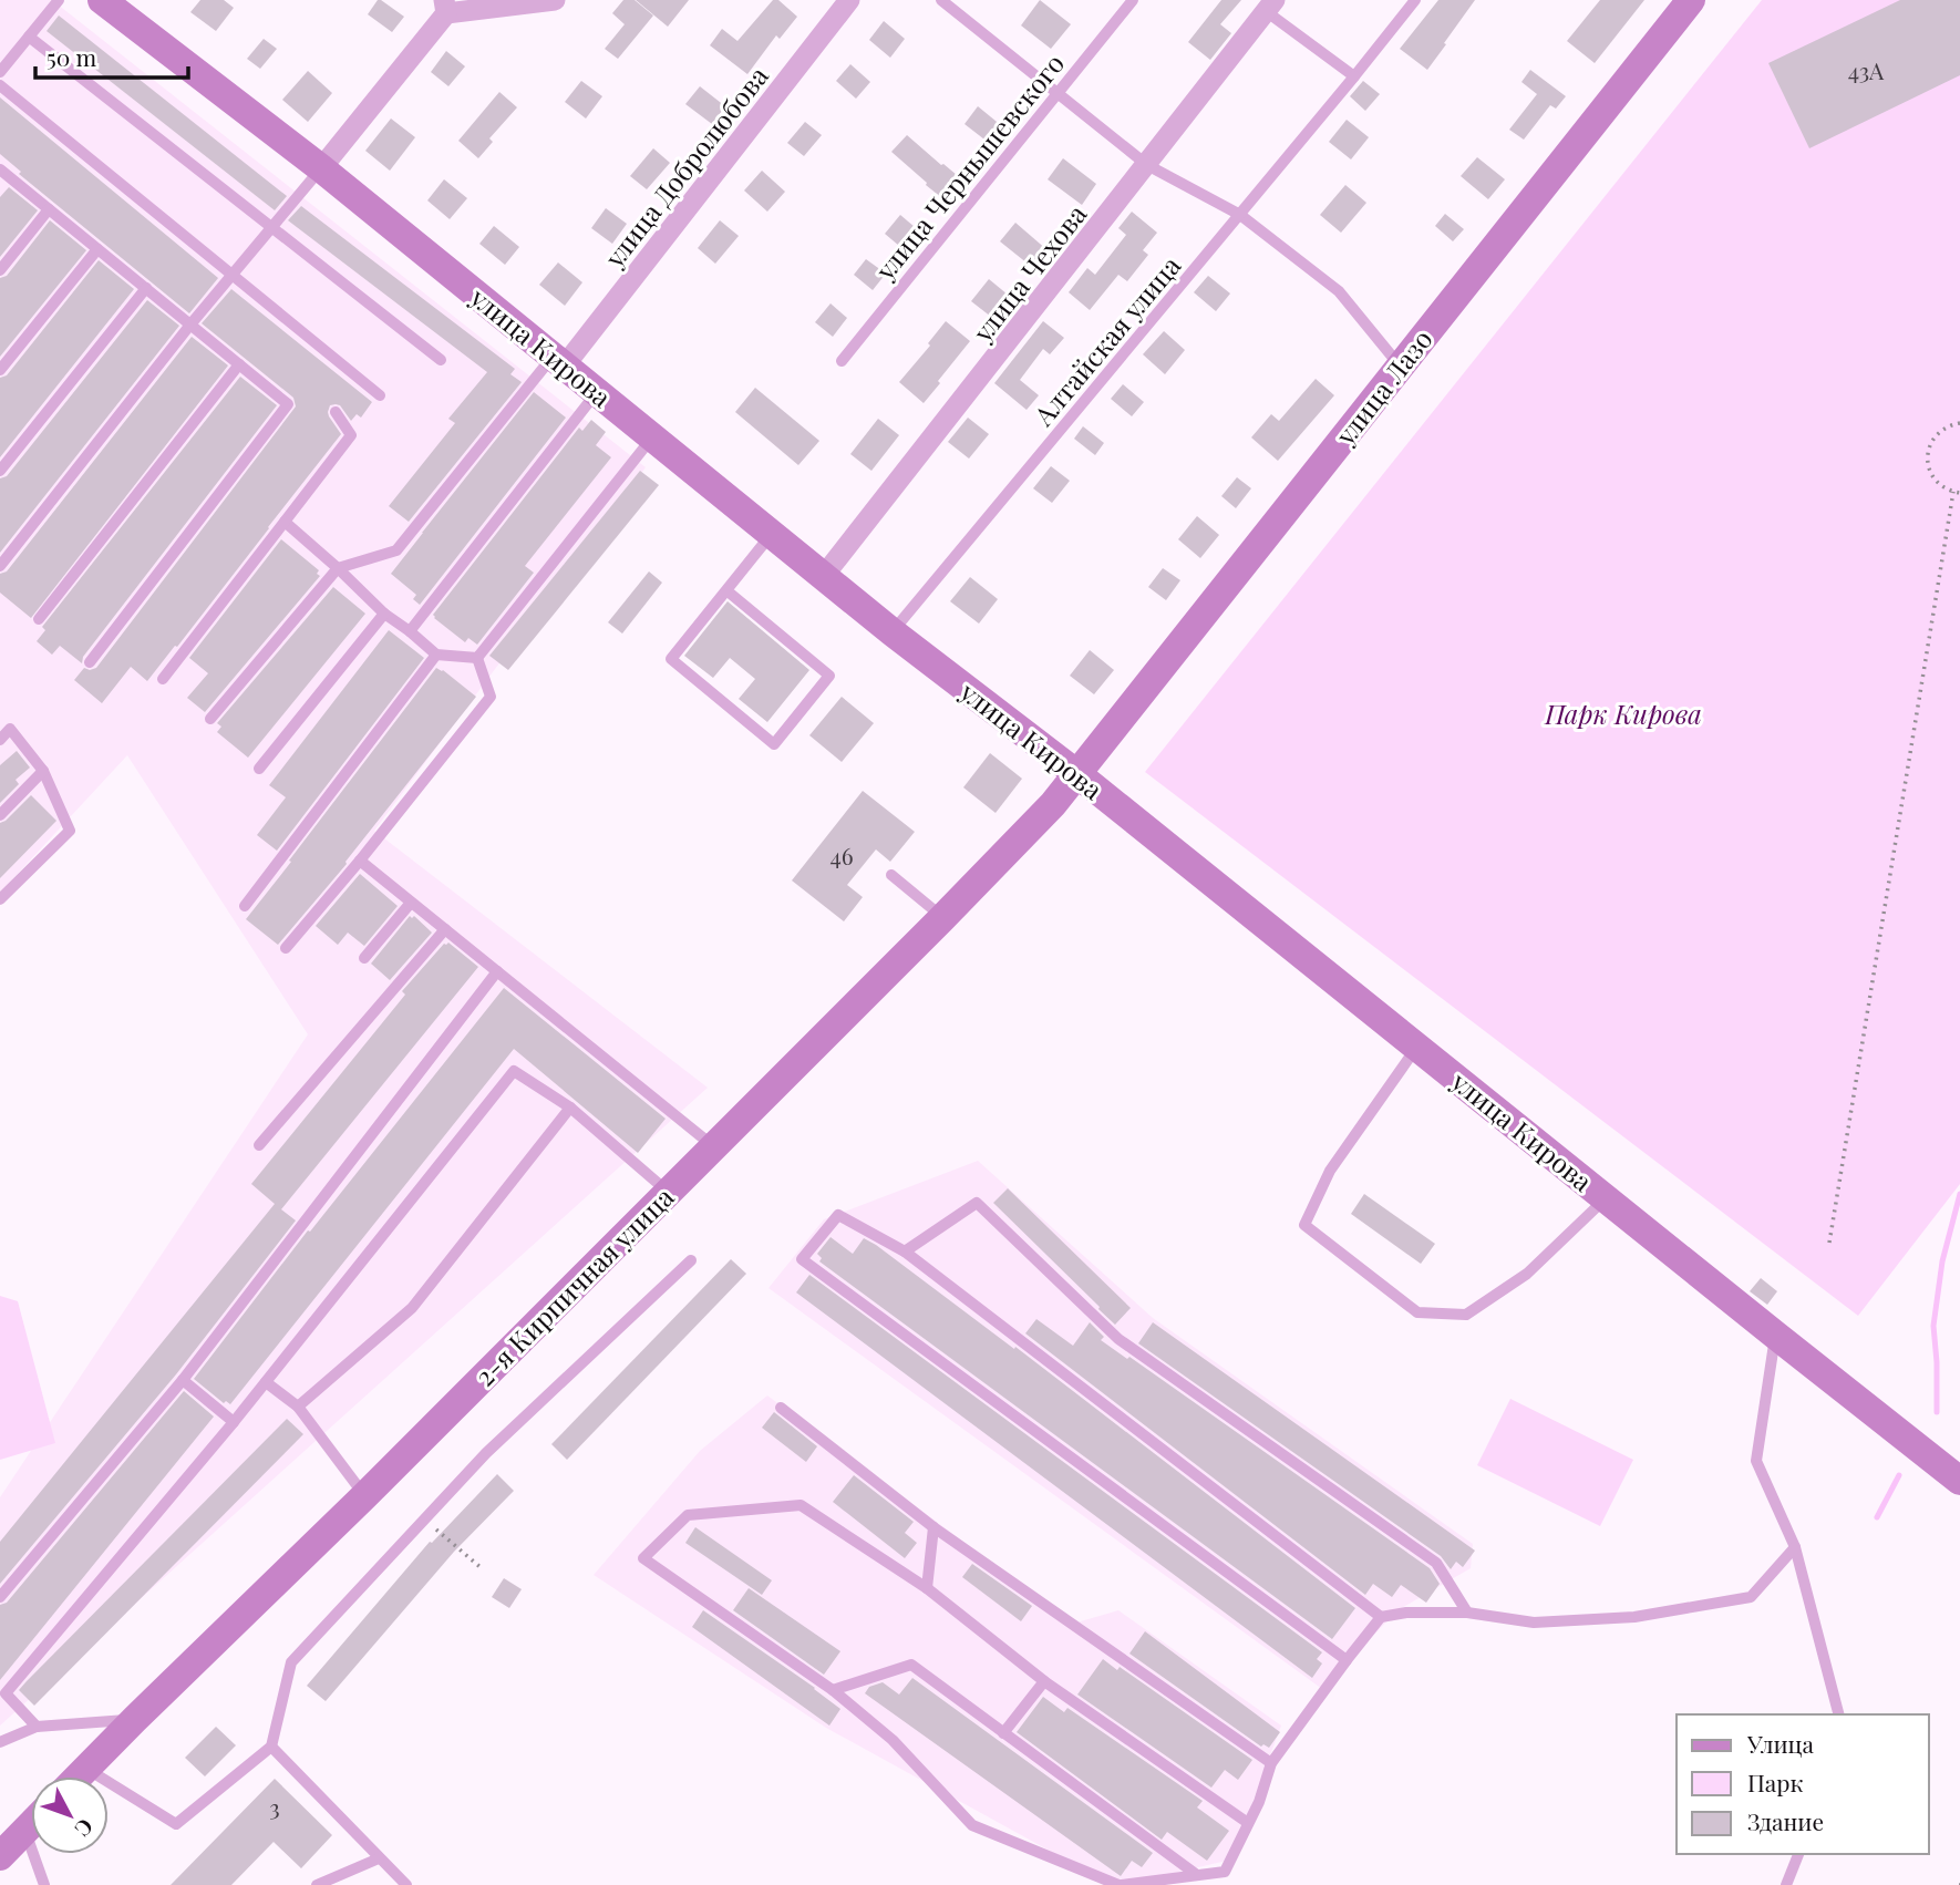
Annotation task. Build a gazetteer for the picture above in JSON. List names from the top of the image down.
{
  "streets": {
    "street": [
      "улица Добролюбова",
      "улица Чехова",
      "улица Кирова",
      "улица Лазо",
      "2-я Кирпичная улица"
    ],
    "lane": ["улица Чернышевского", "Алтайская улица"]
  },
  "crossings": [
    ["улица Добролюбова", "улица Кирова"],
    ["улица Чехова", "улица Кирова"],
    ["Алтайская улица", "улица Кирова"],
    ["улица Кирова", "улица Лазо"],
    ["улица Кирова", "2-я Кирпичная улица"],
    ["улица Лазо", "2-я Кирпичная улица"]
  ],
  "parks": ["Парк Кирова"],
  "house_numbers": ["43А", "46", "3"],
  "legend": ["Улица", "Парк", "Здание"],
  "scale_bar": "50 m",
  "north": "bottom right"
}
